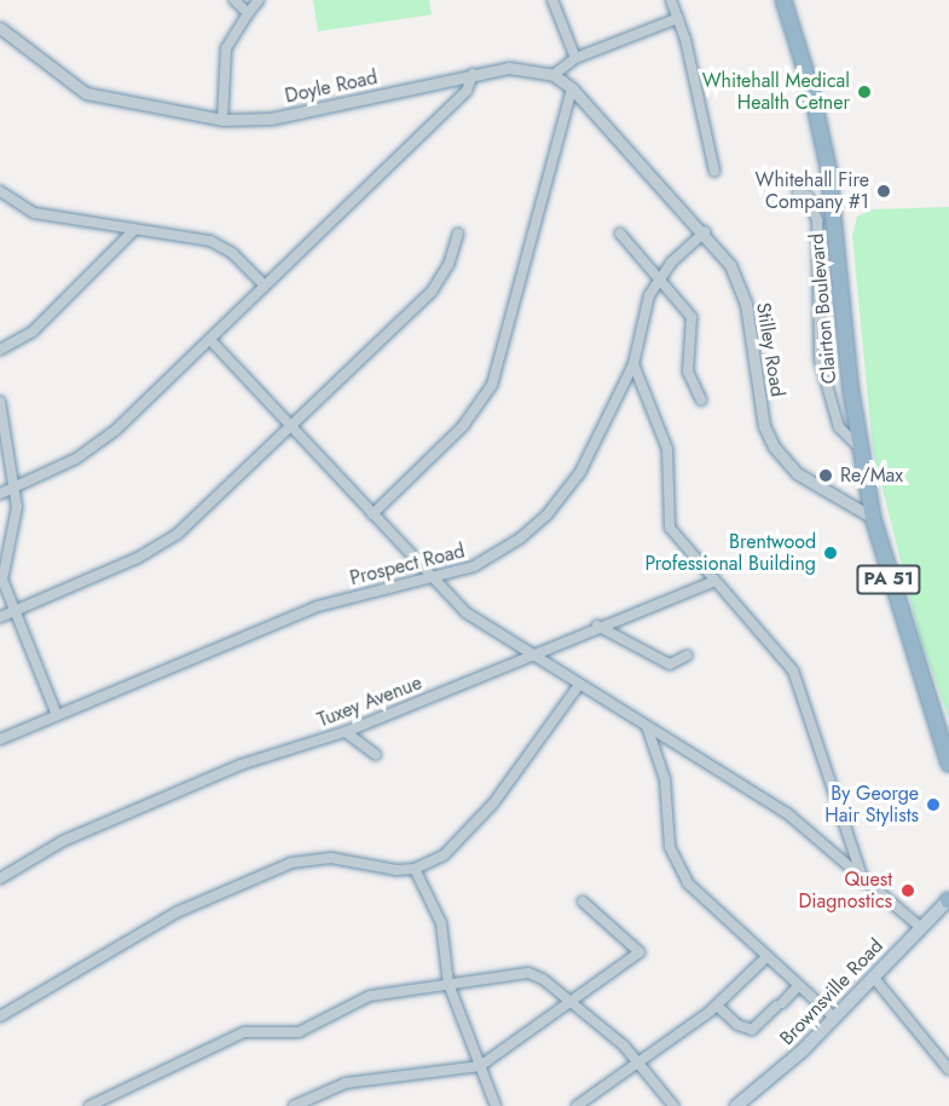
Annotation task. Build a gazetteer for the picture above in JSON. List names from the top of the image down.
{
  "streets": {
    "highway": ["Clairton Boulevard", "PA 51"],
    "main road": ["Brownsville Road"],
    "street": [
      "Doyle Road",
      "Stilley Road",
      "Prospect Road",
      "Tuxey Avenue"
    ]
  },
  "crossings": [
    ["Doyle Road", "Stilley Road"],
    ["Clairton Boulevard", "Stilley Road"],
    ["Stilley Road", "Prospect Road"]
  ],
  "places": [
    "Whitehall Medical Health Cetner",
    "Whitehall Fire Company #1",
    "Re/Max",
    "Brentwood Professional Building",
    "By George Hair Stylists",
    "Quest Diagnostics"
  ]
}
